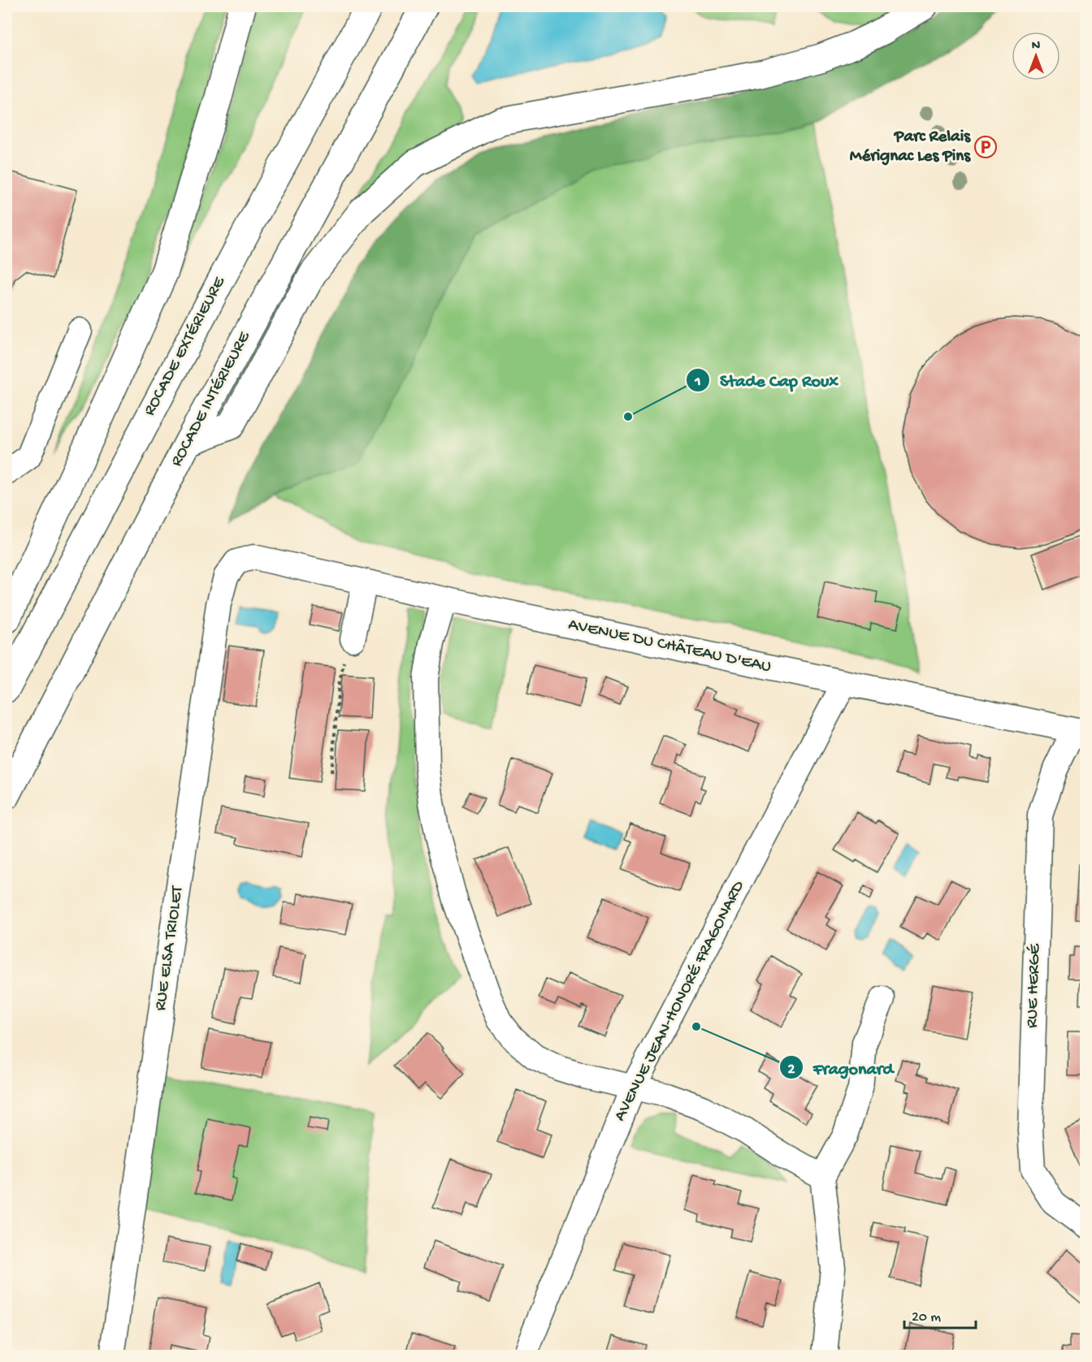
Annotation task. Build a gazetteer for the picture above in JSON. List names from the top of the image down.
{
  "streets": {
    "highway": ["ROCADE EXTÉRIEURE", "ROCADE INTÉRIEURE"],
    "street": [
      "AVENUE DU CHÂTEAU D'EAU",
      "RUE ELSA TRIOLET",
      "RUE HERGÉ",
      "AVENUE JEAN-HONORÉ FRAGONARD"
    ]
  },
  "crossings": [
    ["AVENUE DU CHÂTEAU D'EAU", "RUE ELSA TRIOLET"],
    ["AVENUE DU CHÂTEAU D'EAU", "RUE HERGÉ"],
    ["AVENUE DU CHÂTEAU D'EAU", "AVENUE JEAN-HONORÉ FRAGONARD"]
  ],
  "places": {
    "parking": ["Parc Relais Mérignac Les Pins"],
    "other": ["Stade Cap Roux", "Fragonard"]
  },
  "scale_bar": "20 m",
  "north": "top"
}
